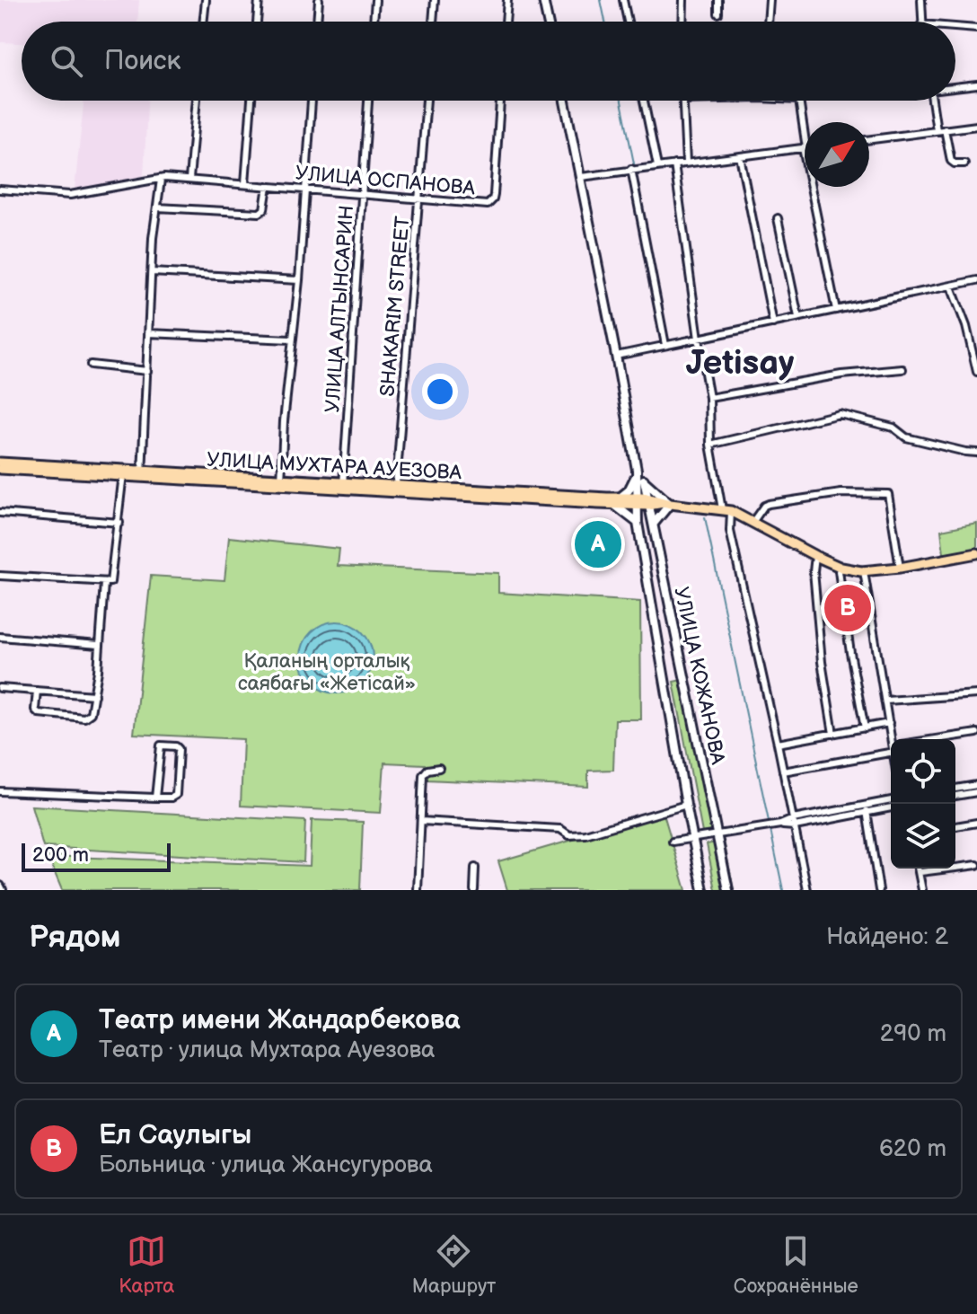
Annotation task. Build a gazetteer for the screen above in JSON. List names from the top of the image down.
{
  "streets": {
    "main road": ["УЛИЦА МУХТАРА АУЕЗОВА"],
    "street": [
      "УЛИЦА ОСПАНОВА",
      "SHAKARIM STREET",
      "УЛИЦА АЛТЫНСАРИН",
      "УЛИЦА КОЖАНОВА"
    ]
  },
  "crossings": [
    ["УЛИЦА ОСПАНОВА", "SHAKARIM STREET"],
    ["УЛИЦА ОСПАНОВА", "УЛИЦА АЛТЫНСАРИН"],
    ["SHAKARIM STREET", "УЛИЦА МУХТАРА АУЕЗОВА"],
    ["УЛИЦА АЛТЫНСАРИН", "УЛИЦА МУХТАРА АУЕЗОВА"],
    ["УЛИЦА МУХТАРА АУЕЗОВА", "УЛИЦА КОЖАНОВА"]
  ],
  "districts": ["Jetisay"],
  "parks": ["Қаланың орталық саябағы «Жетісай»"],
  "scale_bar": "200 m",
  "north": "top right",
  "page": {
    "search": "Поиск",
    "pins": ["A", "B"],
    "scale": "200 m",
    "heading": ["Рядом", "Найдено: 2"],
    "list": [
      {
        "mark": "A",
        "name": "Театр имени Жандарбекова",
        "note": "Театр · улица Мухтара Ауезова",
        "value": "290 m"
      },
      {
        "mark": "B",
        "name": "Ел Саулыгы",
        "note": "Больница · улица Жансугурова",
        "value": "620 m"
      }
    ],
    "nav": ["Карта", "Маршрут", "Сохранённые"]
  }
}
